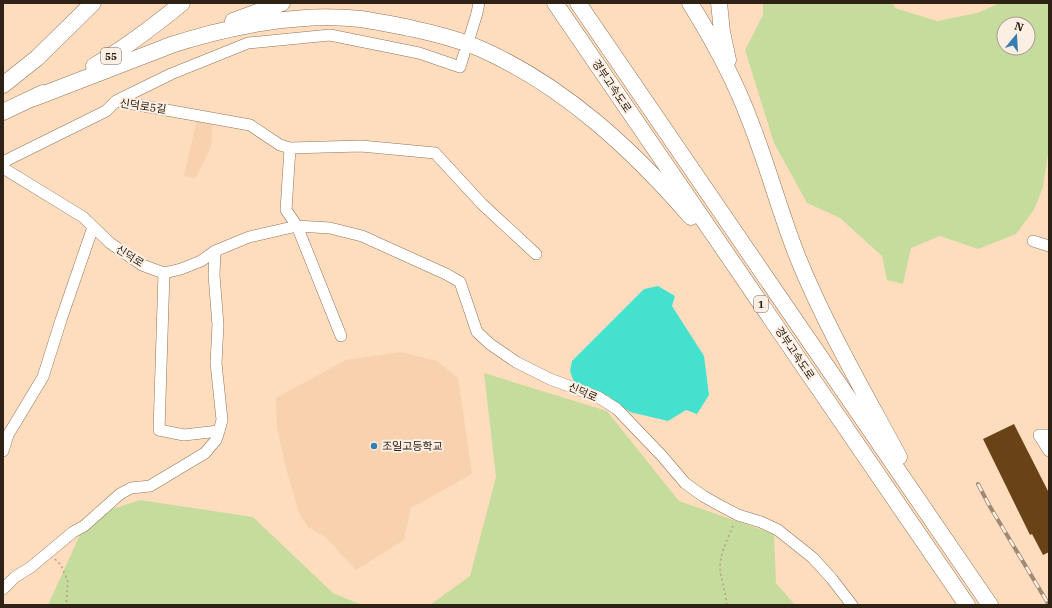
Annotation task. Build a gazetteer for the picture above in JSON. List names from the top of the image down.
{
  "streets": {
    "highway": ["55", "경부고속도로", "1"],
    "street": ["신덕로5길", "신덕로"]
  },
  "places": ["조일고등학교"],
  "north": "top"
}
